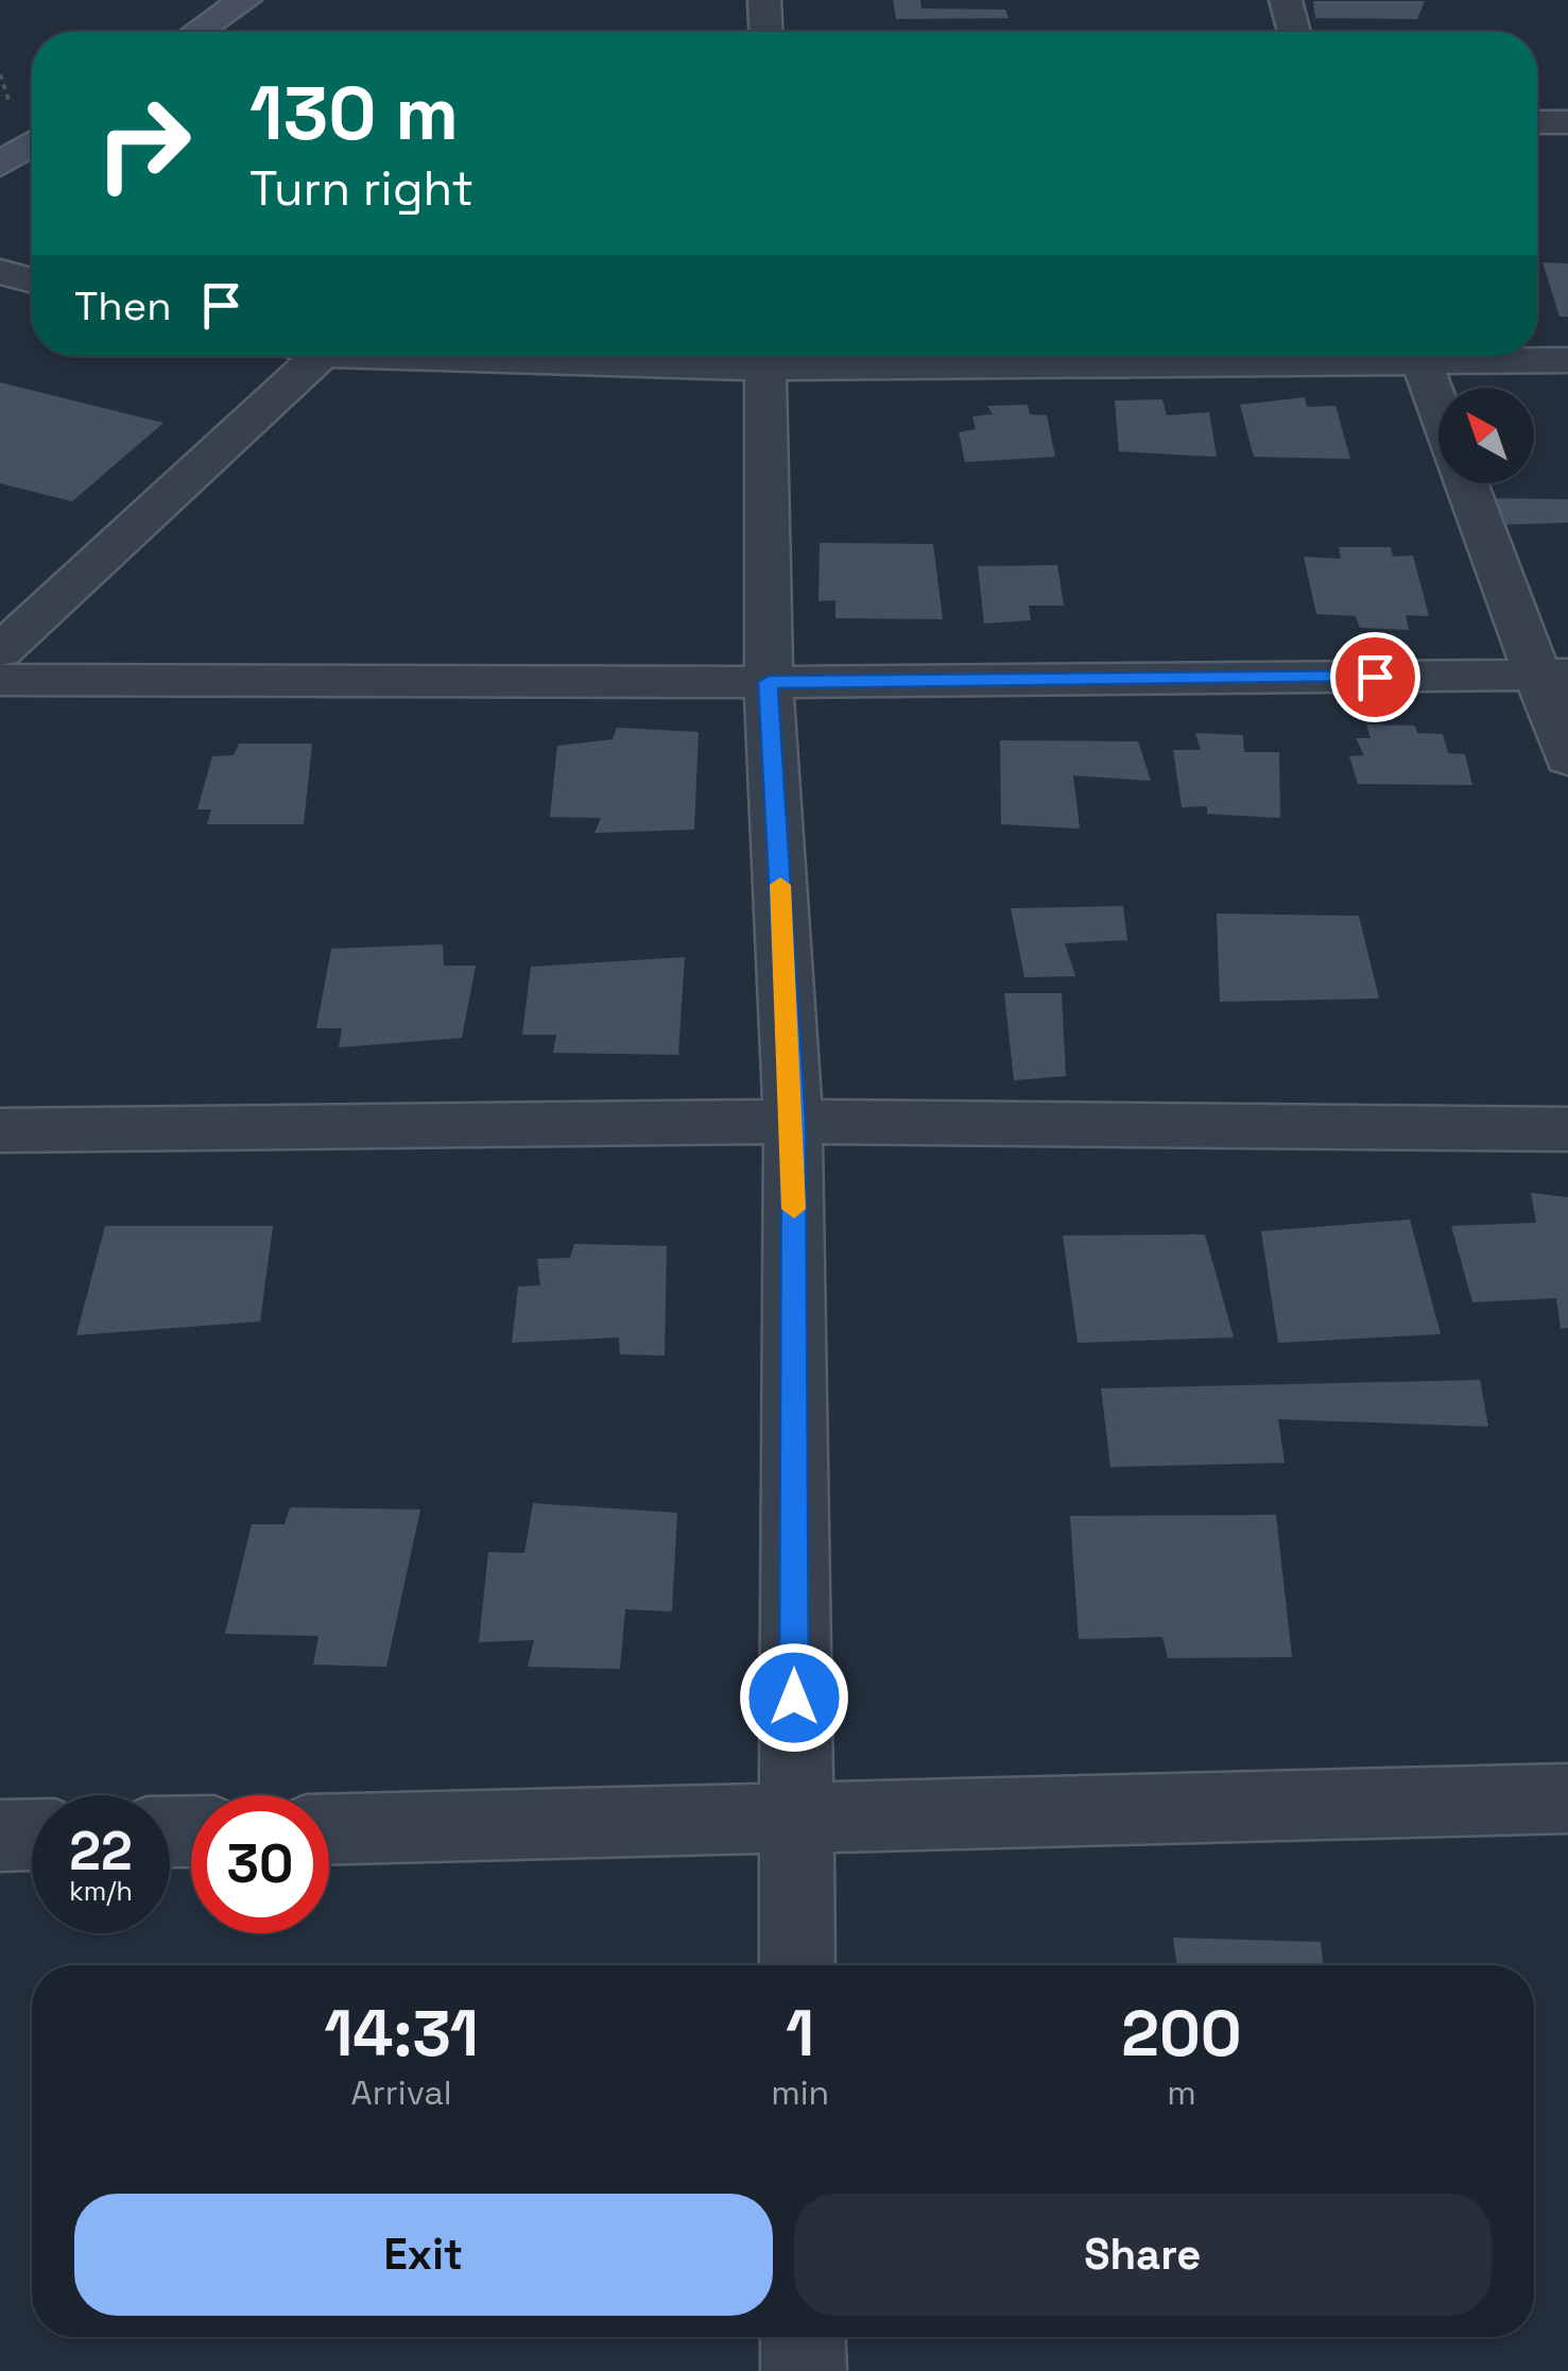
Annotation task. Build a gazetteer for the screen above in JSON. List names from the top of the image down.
{
  "north": "top left",
  "page": {
    "turn": ["130 m", "Turn right"],
    "then": "Then",
    "speed": "22 km/h",
    "limit": "30",
    "eta": [
      "14:31",
      "Arrival",
      "1",
      "min",
      "200",
      "m"
    ],
    "buttons": ["Exit", "Share"]
  }
}
